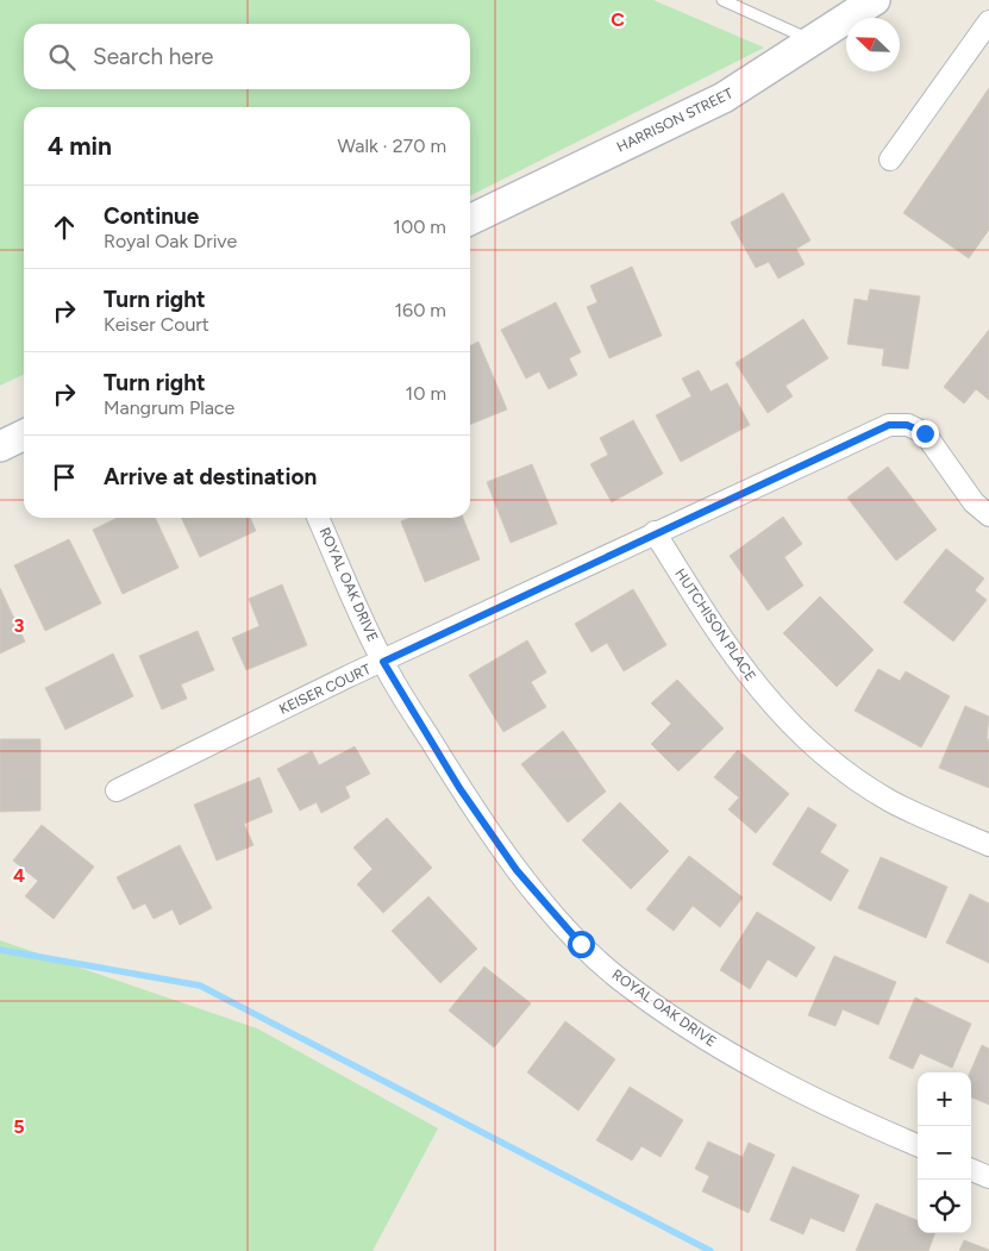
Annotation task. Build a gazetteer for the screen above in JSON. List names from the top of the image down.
{
  "streets": {
    "street": [
      "HARRISON STREET",
      "ROYAL OAK DRIVE",
      "HUTCHISON PLACE",
      "KEISER COURT"
    ]
  },
  "crossings": [
    ["ROYAL OAK DRIVE", "KEISER COURT"],
    ["HUTCHISON PLACE", "KEISER COURT"]
  ],
  "north": "top left",
  "page": {
    "search": "Search here",
    "heading": ["4 min", "Walk · 270 m"],
    "list": [
      ["Continue", "Royal Oak Drive", "100 m"],
      ["Turn right", "Keiser Court", "160 m"],
      ["Turn right", "Mangrum Place", "10 m"],
      "Arrive at destination"
    ],
    "map_buttons": ["+", "−"]
  },
  "grid": {
    "columns": ["C"],
    "rows": ["3", "4", "5"]
  }
}
